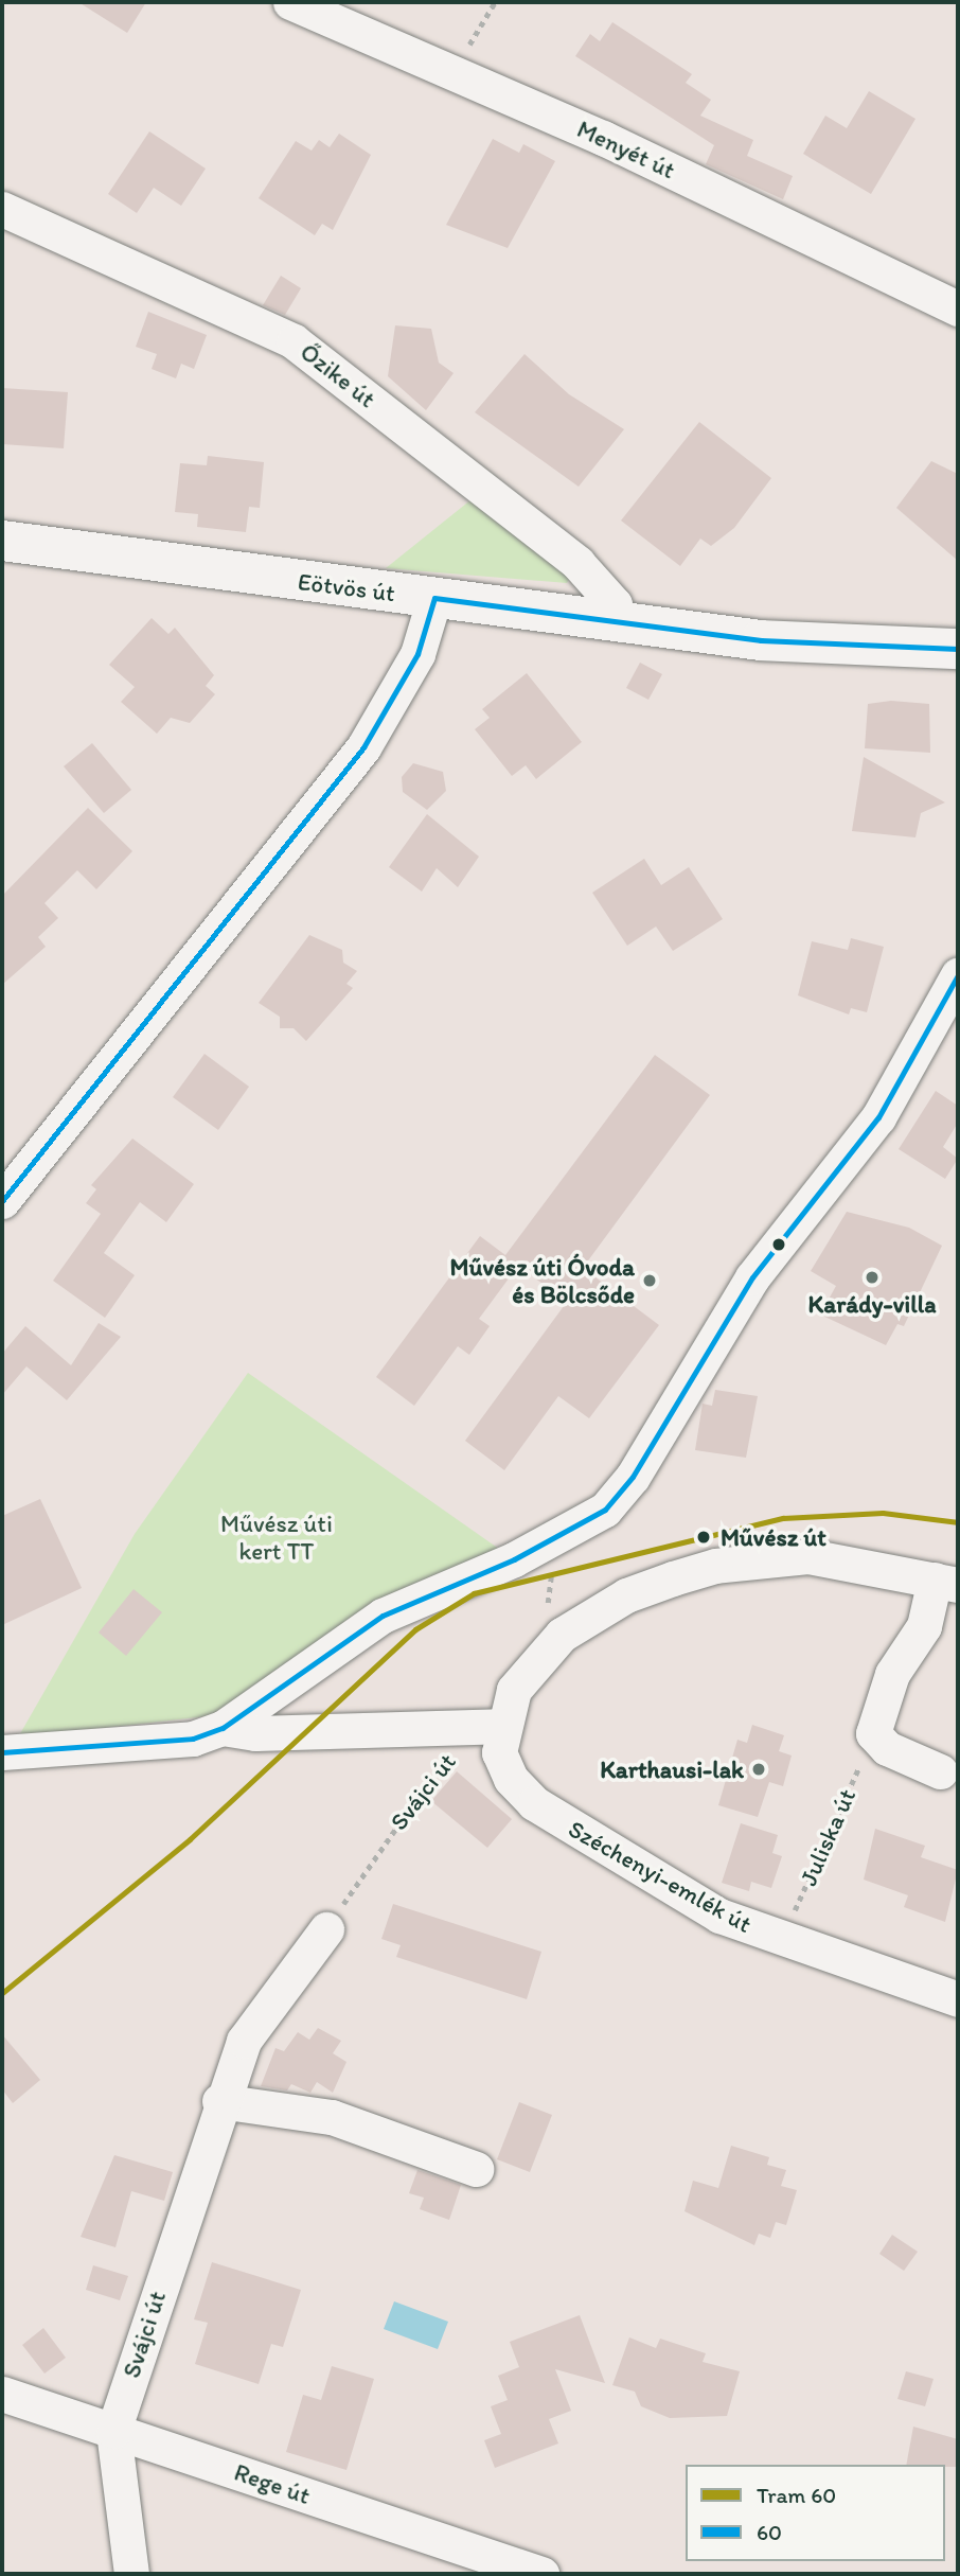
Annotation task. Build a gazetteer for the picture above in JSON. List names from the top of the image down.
{
  "streets": {
    "street": [
      "Menyét út",
      "Őzike út",
      "Eötvös út",
      "Svájci út",
      "Széchenyi-emlék út",
      "Rege út"
    ],
    "path": ["Juliska út"]
  },
  "crossings": [
    ["Őzike út", "Eötvös út"],
    ["Svájci út", "Széchenyi-emlék út"],
    ["Svájci út", "Rege út"],
    ["Juliska út", "Széchenyi-emlék út"]
  ],
  "parks": ["Művész úti kert TT"],
  "places": [
    "Karády-villa",
    "Művész úti Óvoda és Bölcsőde",
    "Művész út",
    "Karthausi-lak"
  ],
  "lines": ["transit line 60", "tram line 60"],
  "legend": ["Tram 60", "60"]
}
